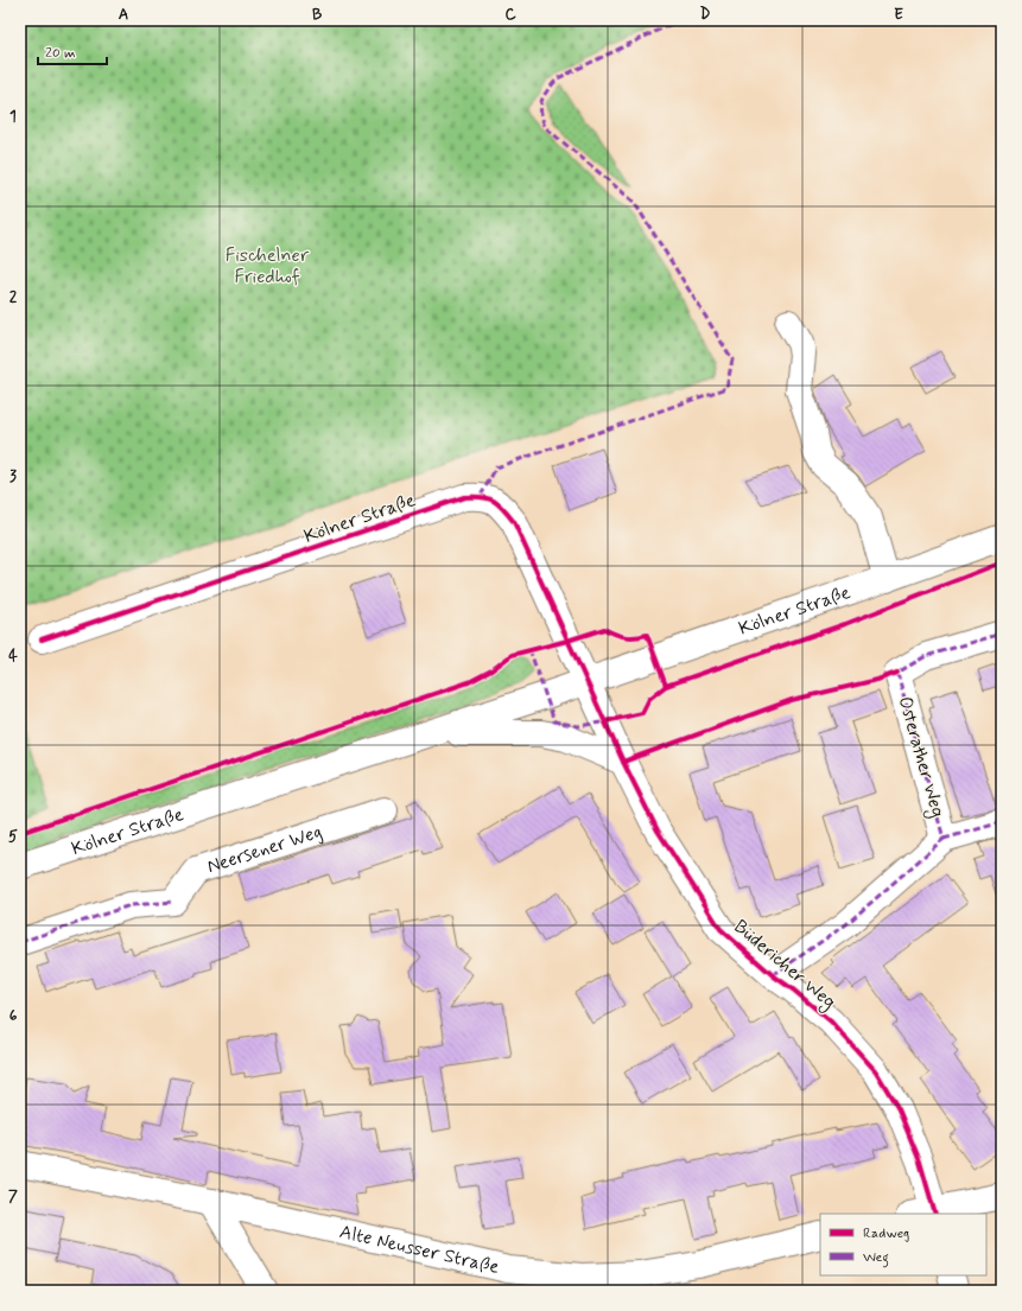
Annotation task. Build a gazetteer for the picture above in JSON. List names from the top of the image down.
{
  "streets": {
    "street": [
      "Kölner Straße",
      "Osterather Weg",
      "Neersener Weg",
      "Büdericher Weg",
      "Alte Neusser Straße"
    ]
  },
  "crossings": [
    ["Kölner Straße", "Büdericher Weg"],
    ["Osterather Weg", "Büdericher Weg"]
  ],
  "parks": ["Fischelner Friedhof"],
  "legend": ["Radweg", "Weg"],
  "scale_bar": "20 m",
  "grid": {
    "columns": [
      "A",
      "B",
      "C",
      "D",
      "E"
    ],
    "rows": [
      "1",
      "2",
      "3",
      "4",
      "5",
      "6",
      "7"
    ]
  }
}
